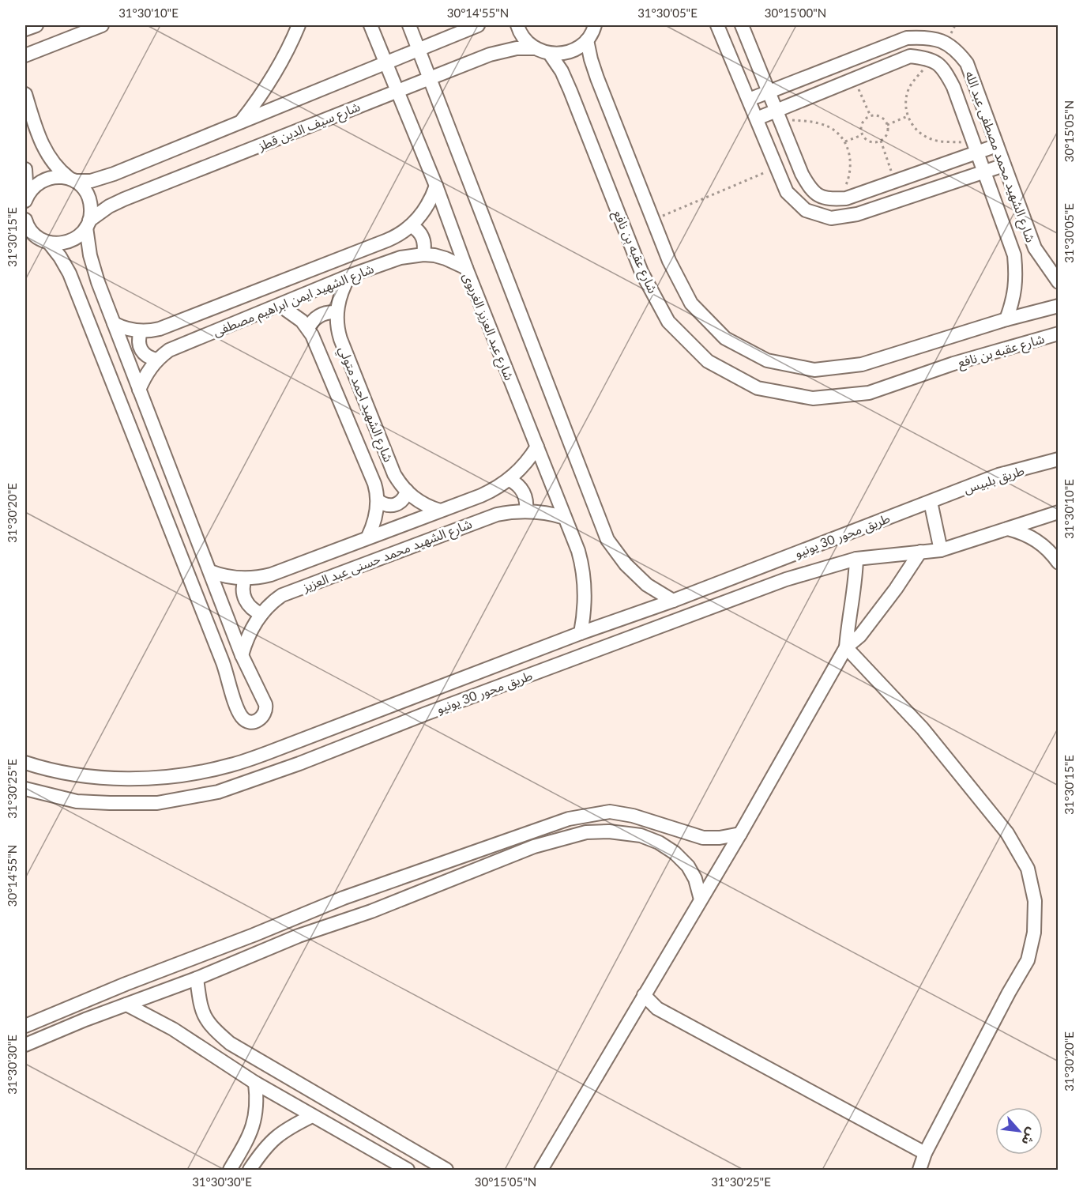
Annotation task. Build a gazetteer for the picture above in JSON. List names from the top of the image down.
{
  "streets": {
    "street": [
      "شارع سيف الدين قطز",
      "شارع الشهيد محمد مصطفى عبد الله",
      "شارع عقبه بن نافع",
      "شارع الشهيد ايمن ابراهيم مصطفى",
      "شارع عبد العزيز الغربوى",
      "شارع الشهيد احمد متولي",
      "طريق بلبيس",
      "طريق محور 30 يونيو",
      "شارع الشهيد محمد حسنى عبد العزيز"
    ]
  },
  "crossings": [
    ["شارع سيف الدين قطز", "شارع عبد العزيز الغربوى"],
    ["شارع الشهيد محمد مصطفى عبد الله", "شارع عقبه بن نافع"],
    ["شارع الشهيد ايمن ابراهيم مصطفى", "شارع عبد العزيز الغربوى"],
    ["شارع الشهيد ايمن ابراهيم مصطفى", "شارع الشهيد احمد متولي"],
    ["شارع عبد العزيز الغربوى", "طريق محور 30 يونيو"],
    ["شارع عبد العزيز الغربوى", "شارع الشهيد محمد حسنى عبد العزيز"],
    ["شارع الشهيد احمد متولي", "شارع الشهيد محمد حسنى عبد العزيز"],
    ["طريق بلبيس", "طريق محور 30 يونيو"]
  ],
  "north": "bottom right",
  "coordinates": [
    "31°30'10\"E",
    "30°14'55\"N",
    "31°30'05\"E",
    "30°15'00\"N",
    "30°15'05\"N",
    "31°30'15\"E",
    "31°30'20\"E",
    "31°30'25\"E",
    "31°30'30\"E"
  ]
}
